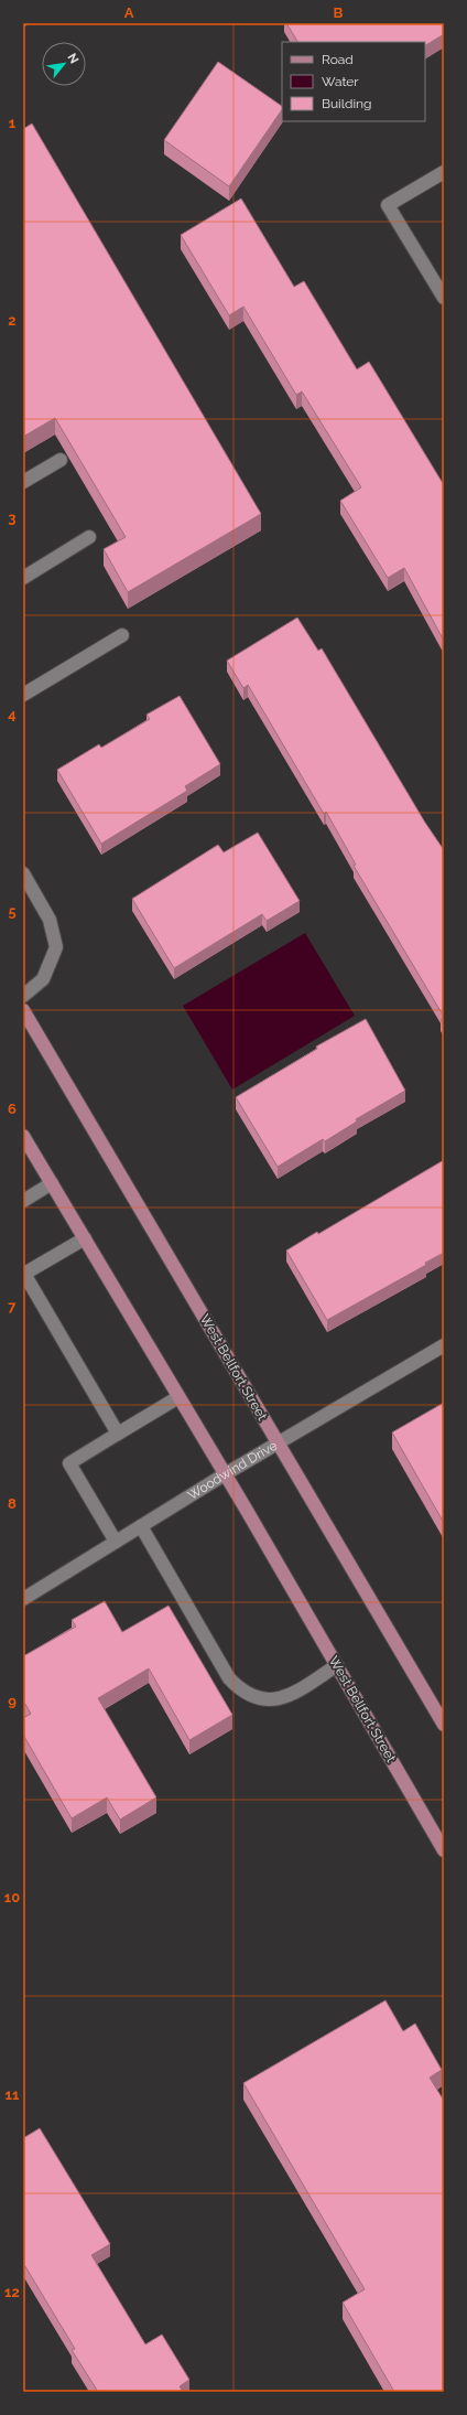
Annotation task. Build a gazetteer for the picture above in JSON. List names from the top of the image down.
{
  "streets": {
    "main road": ["West Bellfort Street"],
    "street": ["Woodwind Drive"]
  },
  "crossings": [
    ["West Bellfort Street", "Woodwind Drive"]
  ],
  "legend": ["Road", "Water", "Building"],
  "north": "top right",
  "grid": {
    "columns": ["A", "B"],
    "rows": [
      "1",
      "2",
      "3",
      "4",
      "5",
      "6",
      "7",
      "8",
      "9",
      "10",
      "11",
      "12"
    ]
  }
}
